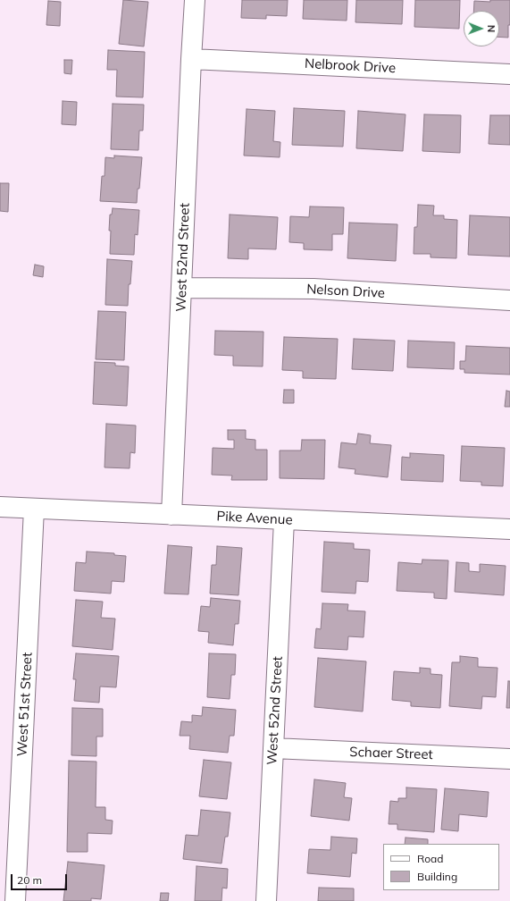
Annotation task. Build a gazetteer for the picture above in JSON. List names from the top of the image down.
{
  "streets": {
    "street": [
      "Nelbrook Drive",
      "West 52nd Street",
      "Nelson Drive",
      "Pike Avenue",
      "West 51st Street",
      "Schaer Street"
    ]
  },
  "crossings": [
    ["Nelbrook Drive", "West 52nd Street"],
    ["West 52nd Street", "Nelson Drive"],
    ["West 52nd Street", "Pike Avenue"],
    ["West 52nd Street", "Schaer Street"],
    ["Pike Avenue", "West 51st Street"]
  ],
  "legend": ["Road", "Building"],
  "scale_bar": "20 m",
  "north": "right"
}
